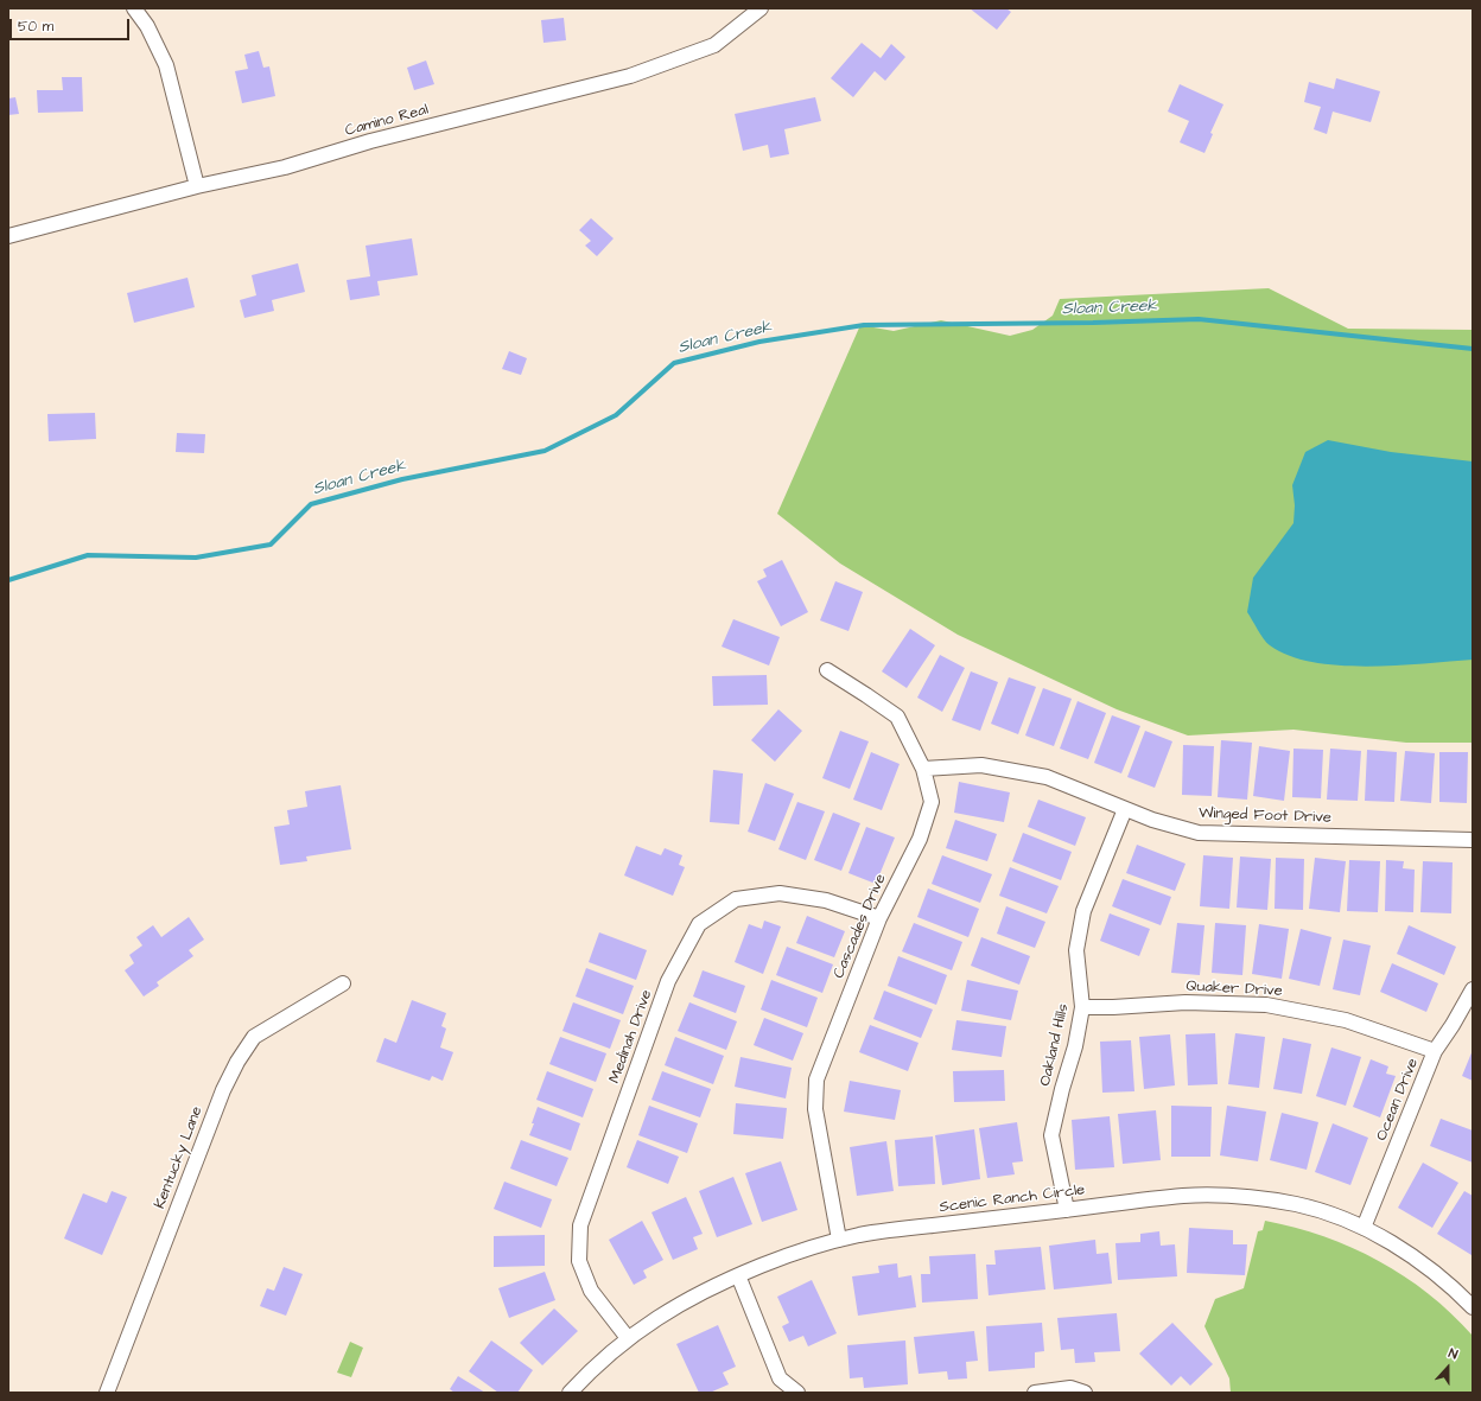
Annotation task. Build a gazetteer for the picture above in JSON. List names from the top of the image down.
{
  "streets": {
    "street": [
      "Camino Real",
      "Winged Foot Drive",
      "Cascades Drive",
      "Quaker Drive",
      "Medinah Drive",
      "Oakland Hills",
      "Ocean Drive",
      "Kentucky Lane",
      "Scenic Ranch Circle"
    ]
  },
  "crossings": [
    ["Winged Foot Drive", "Cascades Drive"],
    ["Winged Foot Drive", "Oakland Hills"],
    ["Cascades Drive", "Medinah Drive"],
    ["Cascades Drive", "Scenic Ranch Circle"],
    ["Quaker Drive", "Oakland Hills"],
    ["Quaker Drive", "Ocean Drive"],
    ["Medinah Drive", "Scenic Ranch Circle"],
    ["Oakland Hills", "Scenic Ranch Circle"],
    ["Ocean Drive", "Scenic Ranch Circle"]
  ],
  "water": ["Sloan Creek"],
  "scale_bar": "50 m",
  "north": "top"
}
